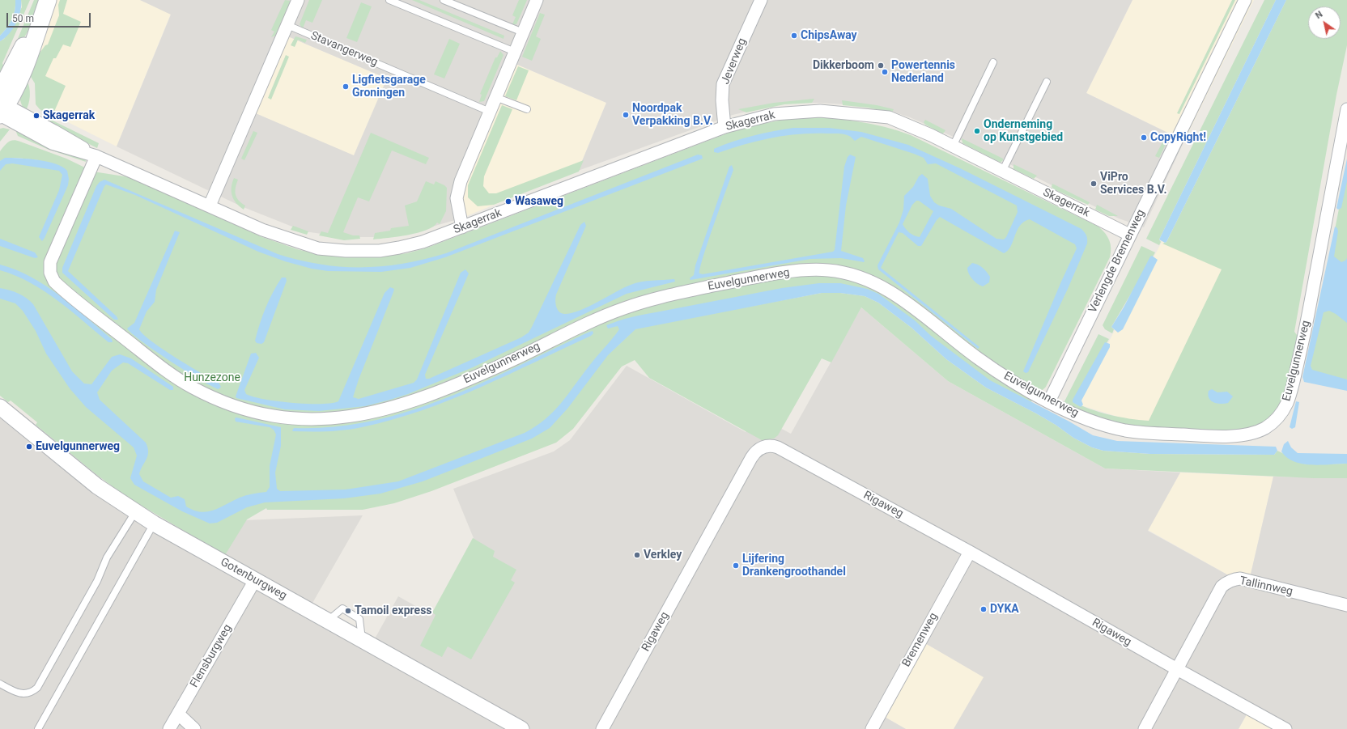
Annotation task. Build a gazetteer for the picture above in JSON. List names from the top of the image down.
{
  "streets": {
    "street": [
      "Jeverweg",
      "Skagerrak",
      "Verlengde Bremenweg",
      "Euvelgunnerweg",
      "Rigaweg",
      "Gotenburgweg",
      "Tallinnweg",
      "Bremenweg",
      "Flensburgweg"
    ],
    "lane": ["Stavangerweg"]
  },
  "crossings": [
    ["Jeverweg", "Skagerrak"],
    ["Skagerrak", "Verlengde Bremenweg"],
    ["Skagerrak", "Euvelgunnerweg"],
    ["Verlengde Bremenweg", "Euvelgunnerweg"],
    ["Rigaweg", "Tallinnweg"],
    ["Rigaweg", "Bremenweg"],
    ["Gotenburgweg", "Flensburgweg"]
  ],
  "parks": ["Hunzezone"],
  "places": [
    "ChipsAway",
    "Dikkerboom",
    "Powertennis Nederland",
    "Ligfietsgarage Groningen",
    "Noordpak Verpakking B.V.",
    "Skagerrak",
    "Onderneming op Kunstgebied",
    "CopyRight!",
    "ViPro Services B.V.",
    "Wasaweg",
    "Euvelgunnerweg",
    "Verkley",
    "Lijfering Drankengroothandel",
    "DYKA",
    "Tamoil express"
  ],
  "scale_bar": "50 m",
  "north": "top left"
}
